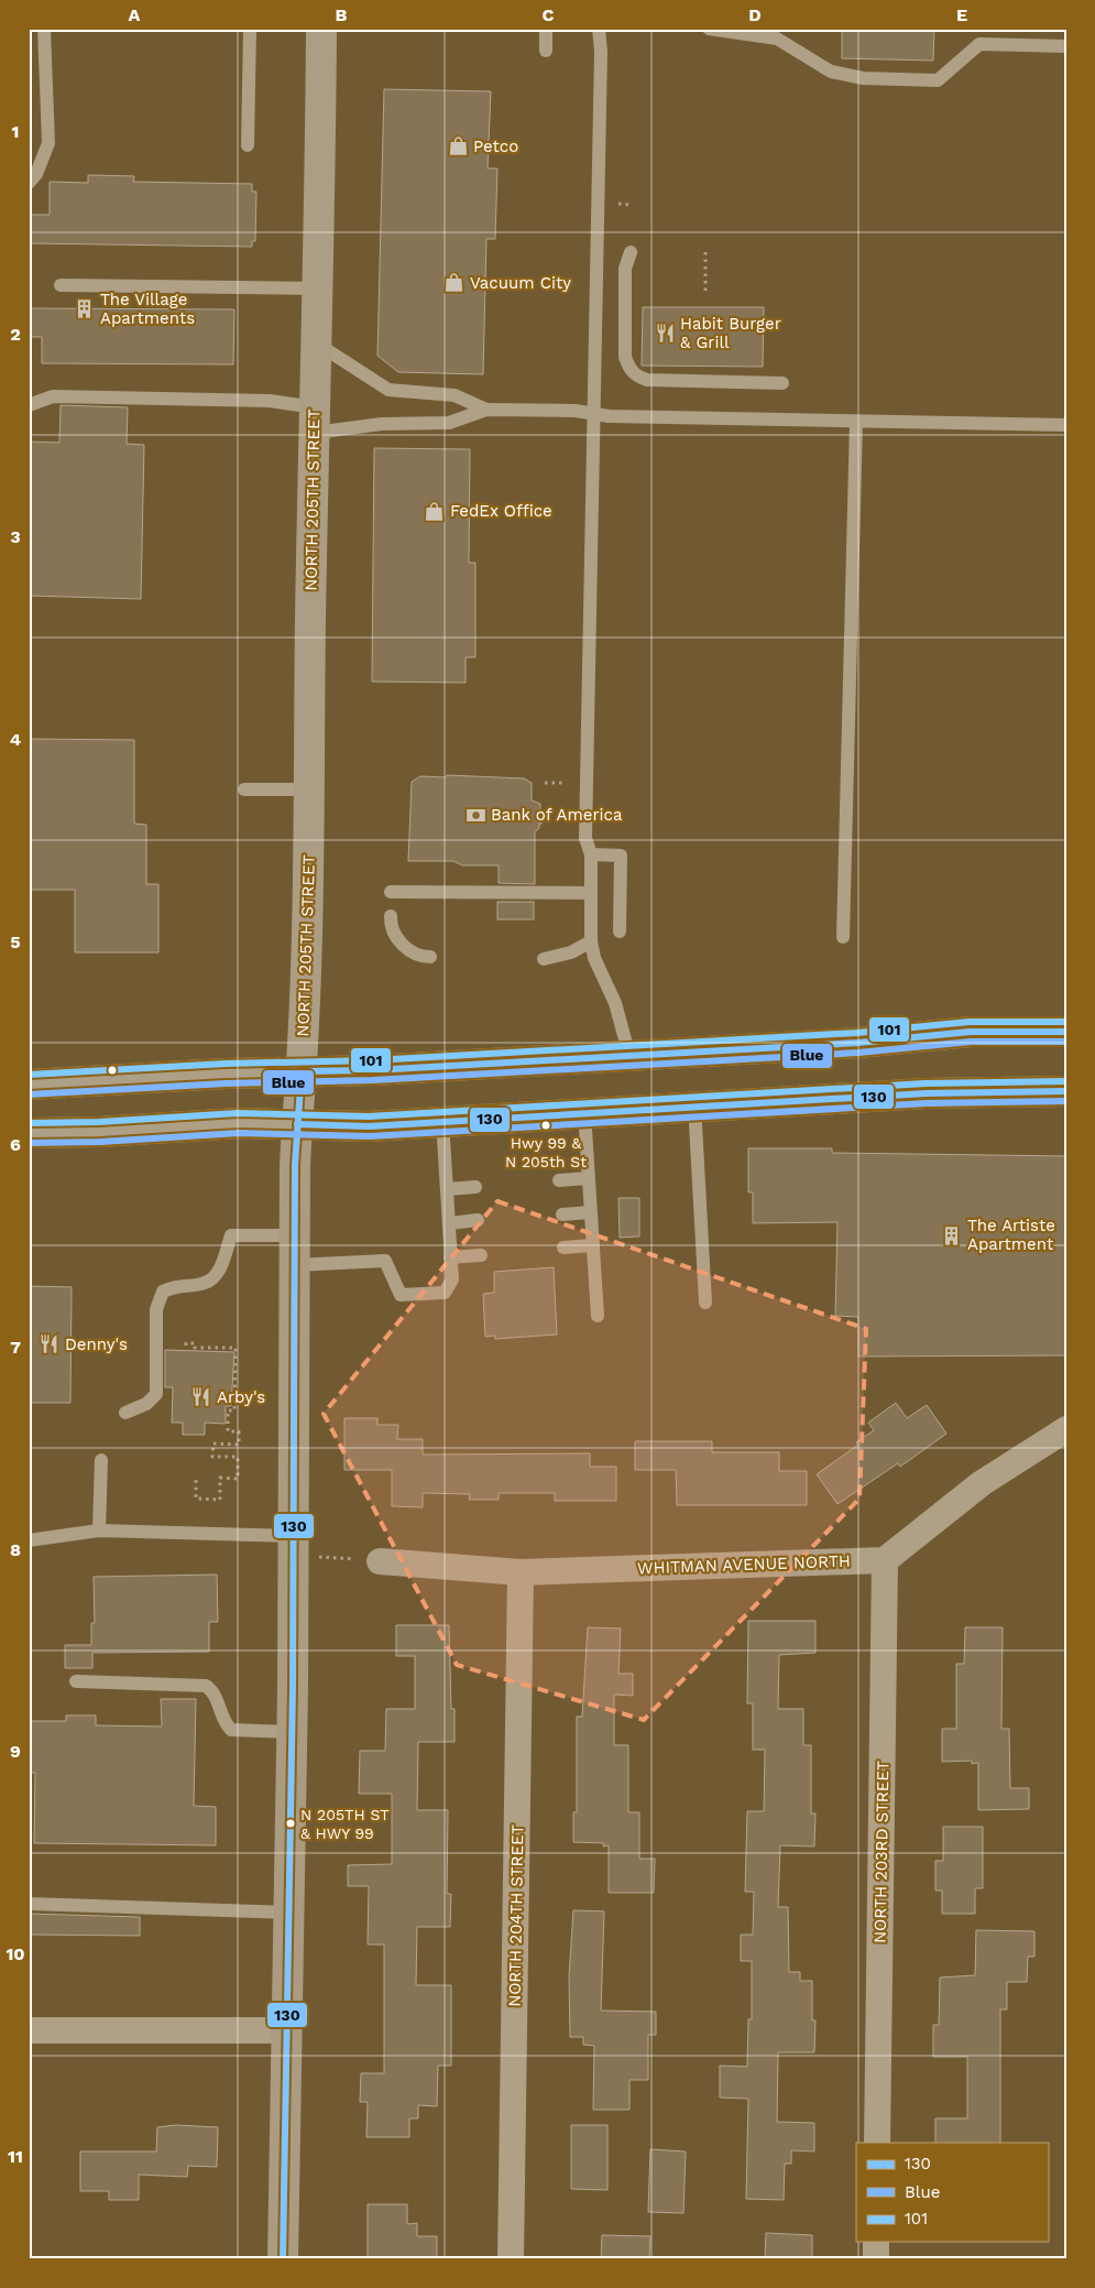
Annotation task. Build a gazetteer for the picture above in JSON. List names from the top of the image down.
{
  "streets": {
    "main road": ["NORTH 205TH STREET"],
    "street": ["WHITMAN AVENUE NORTH", "NORTH 203RD STREET", "NORTH 204TH STREET"]
  },
  "crossings": [
    ["WHITMAN AVENUE NORTH", "NORTH 203RD STREET"],
    ["WHITMAN AVENUE NORTH", "NORTH 204TH STREET"]
  ],
  "places": {
    "shop": ["Petco", "Vacuum City", "FedEx Office"],
    "building": ["The Village Apartments", "The Artiste Apartment"],
    "restaurant": ["Habit Burger & Grill", "Denny's", "Arby's"],
    "bank": ["Bank of America"],
    "other": ["Hwy 99 & N 205th St", "N 205TH ST & HWY 99"]
  },
  "lines": ["transit line 101", "transit line 130", "transit line Blue"],
  "legend": ["130", "Blue", "101"],
  "grid": {
    "columns": [
      "A",
      "B",
      "C",
      "D",
      "E"
    ],
    "rows": [
      "1",
      "2",
      "3",
      "4",
      "5",
      "6",
      "7",
      "8",
      "9",
      "10",
      "11"
    ]
  }
}
